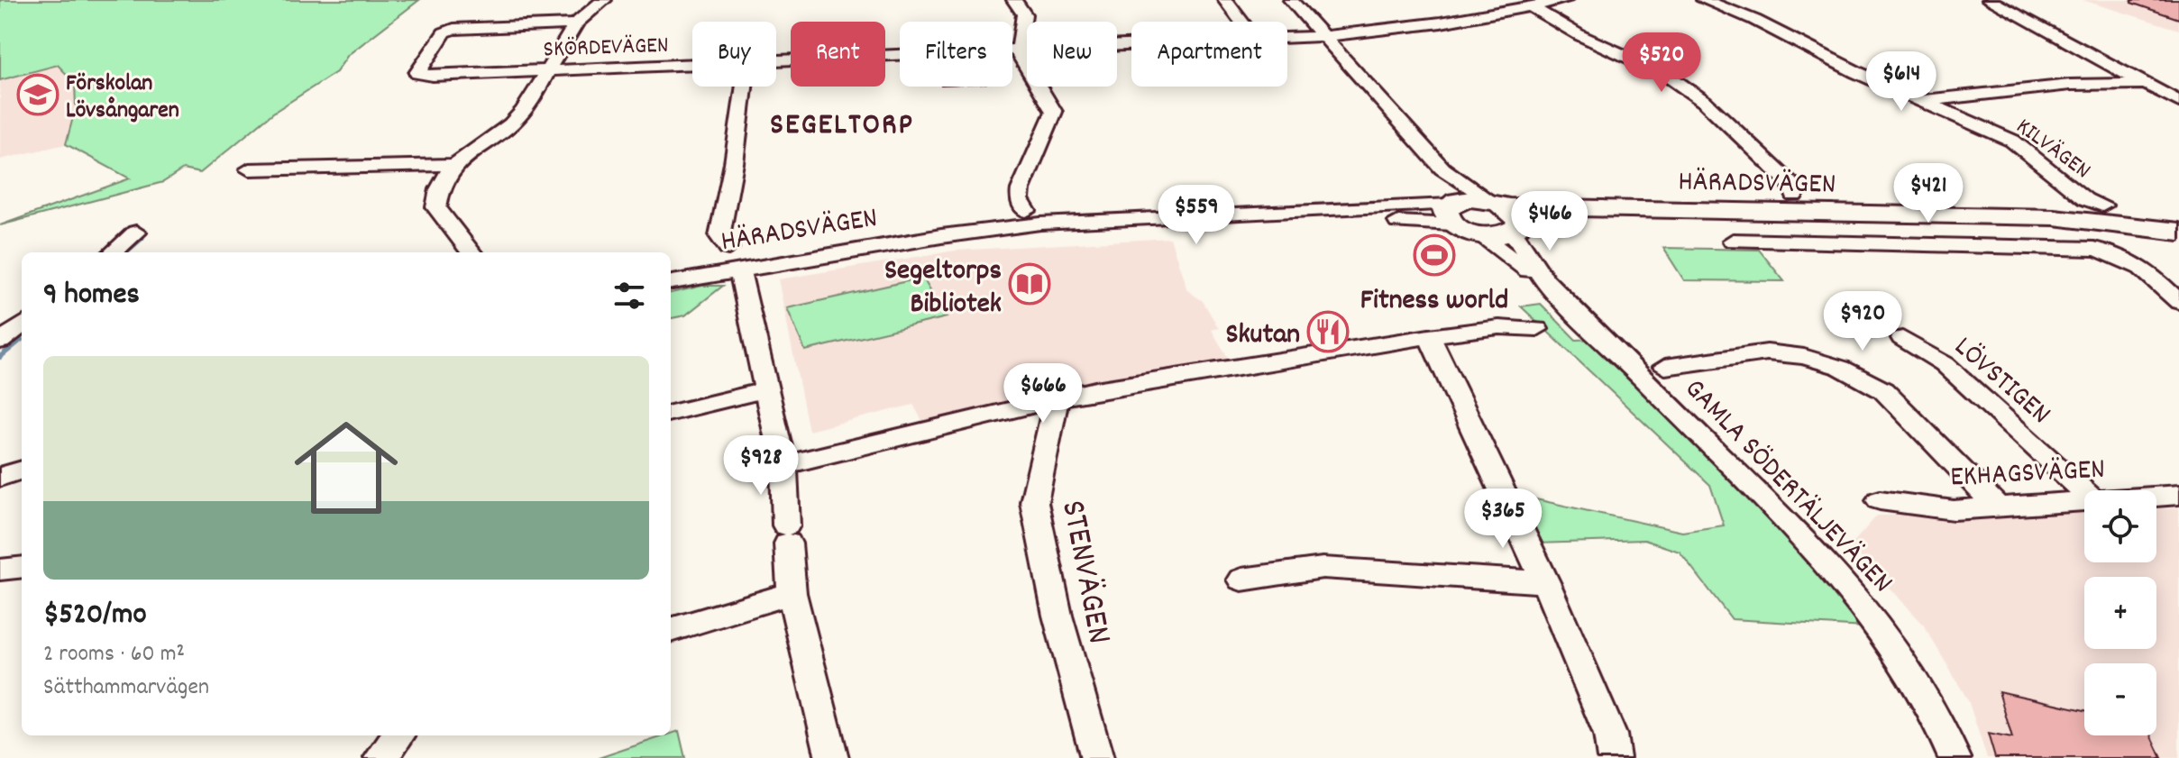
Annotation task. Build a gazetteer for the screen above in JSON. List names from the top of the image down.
{
  "streets": {
    "main road": ["HÄRADSVÄGEN"],
    "street": [
      "SKÖRDEVÄGEN",
      "KILVÄGEN",
      "LÖVSTIGEN",
      "EKHAGSVÄGEN",
      "GAMLA SÖDERTÄLJEVÄGEN",
      "STENVÄGEN"
    ]
  },
  "crossings": [
    ["SKÖRDEVÄGEN", "GAMLA SÖDERTÄLJEVÄGEN"],
    ["HÄRADSVÄGEN", "GAMLA SÖDERTÄLJEVÄGEN"]
  ],
  "districts": ["SEGELTORP"],
  "places": {
    "school or university": ["Förskolan Lövsångaren"],
    "sports": ["Fitness world"],
    "library": ["Segeltorps Bibliotek"],
    "restaurant": ["Skutan"]
  },
  "page": {
    "chip": [
      "Buy",
      "Rent",
      "Filters",
      "New",
      "Apartment"
    ],
    "price": [
      "$520",
      "$614",
      "$421",
      "$559",
      "$466",
      "$920",
      "$666",
      "$928",
      "$365"
    ],
    "heading": "9 homes",
    "list": [
      {
        "name": "$520/mo",
        "note": "2 rooms · 60 m² · Sätthammarvägen"
      }
    ],
    "map_buttons": ["+", "−"]
  }
}
